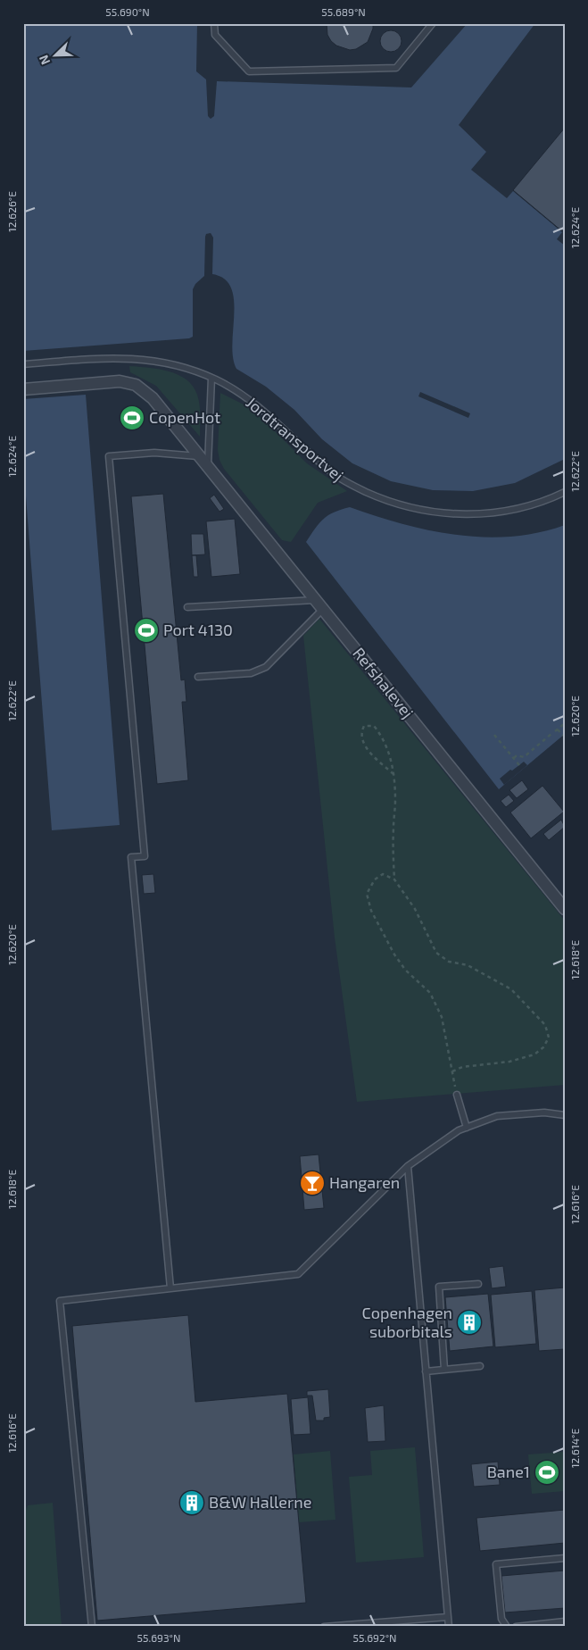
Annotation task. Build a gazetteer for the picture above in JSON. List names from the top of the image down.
{
  "streets": {
    "street": ["Refshalevej"],
    "lane": ["Jordtransportvej"]
  },
  "places": {
    "sports": ["CopenHot", "Port 4130", "Bane1"],
    "bar": ["Hangaren"],
    "building": ["Copenhagen suborbitals", "B&W Hallerne"]
  },
  "north": "bottom left",
  "coordinates": [
    "55.690°N",
    "55.689°N",
    "12.626°E",
    "12.624°E",
    "12.622°E",
    "12.620°E",
    "12.618°E",
    "12.616°E",
    "12.614°E",
    "55.693°N",
    "55.692°N"
  ]
}
